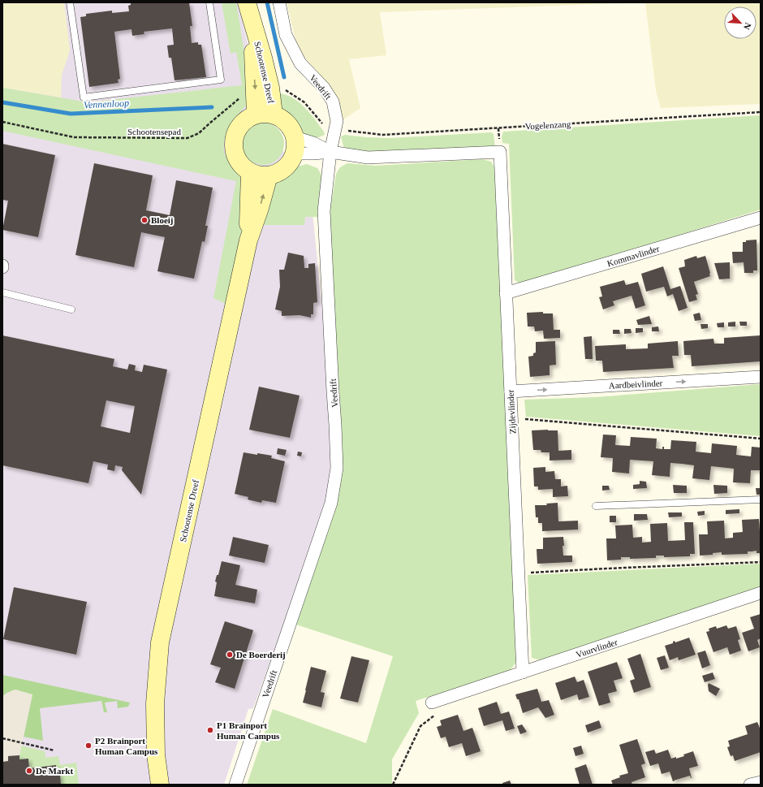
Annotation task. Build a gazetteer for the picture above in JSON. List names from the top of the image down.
{
  "streets": {
    "street": [
      "Schootense Dreef",
      "Veedrift",
      "Kommavlinder",
      "Aardbeivlinder",
      "Zijdevlinder",
      "Vuurvlinder"
    ],
    "path": ["Vogelenzang", "Schootensepad"]
  },
  "crossings": [
    ["Schootense Dreef", "Schootensepad"],
    ["Veedrift", "Vogelenzang"],
    ["Veedrift", "Zijdevlinder"],
    ["Kommavlinder", "Zijdevlinder"],
    ["Aardbeivlinder", "Zijdevlinder"],
    ["Zijdevlinder", "Vuurvlinder"]
  ],
  "one_way": ["Aardbeivlinder"],
  "water": ["Vennenloop"],
  "places": [
    "Bloeij",
    "De Boerderij",
    "P1 Brainport Human Campus",
    "P2 Brainport Human Campus",
    "De Markt"
  ],
  "north": "bottom right"
}
